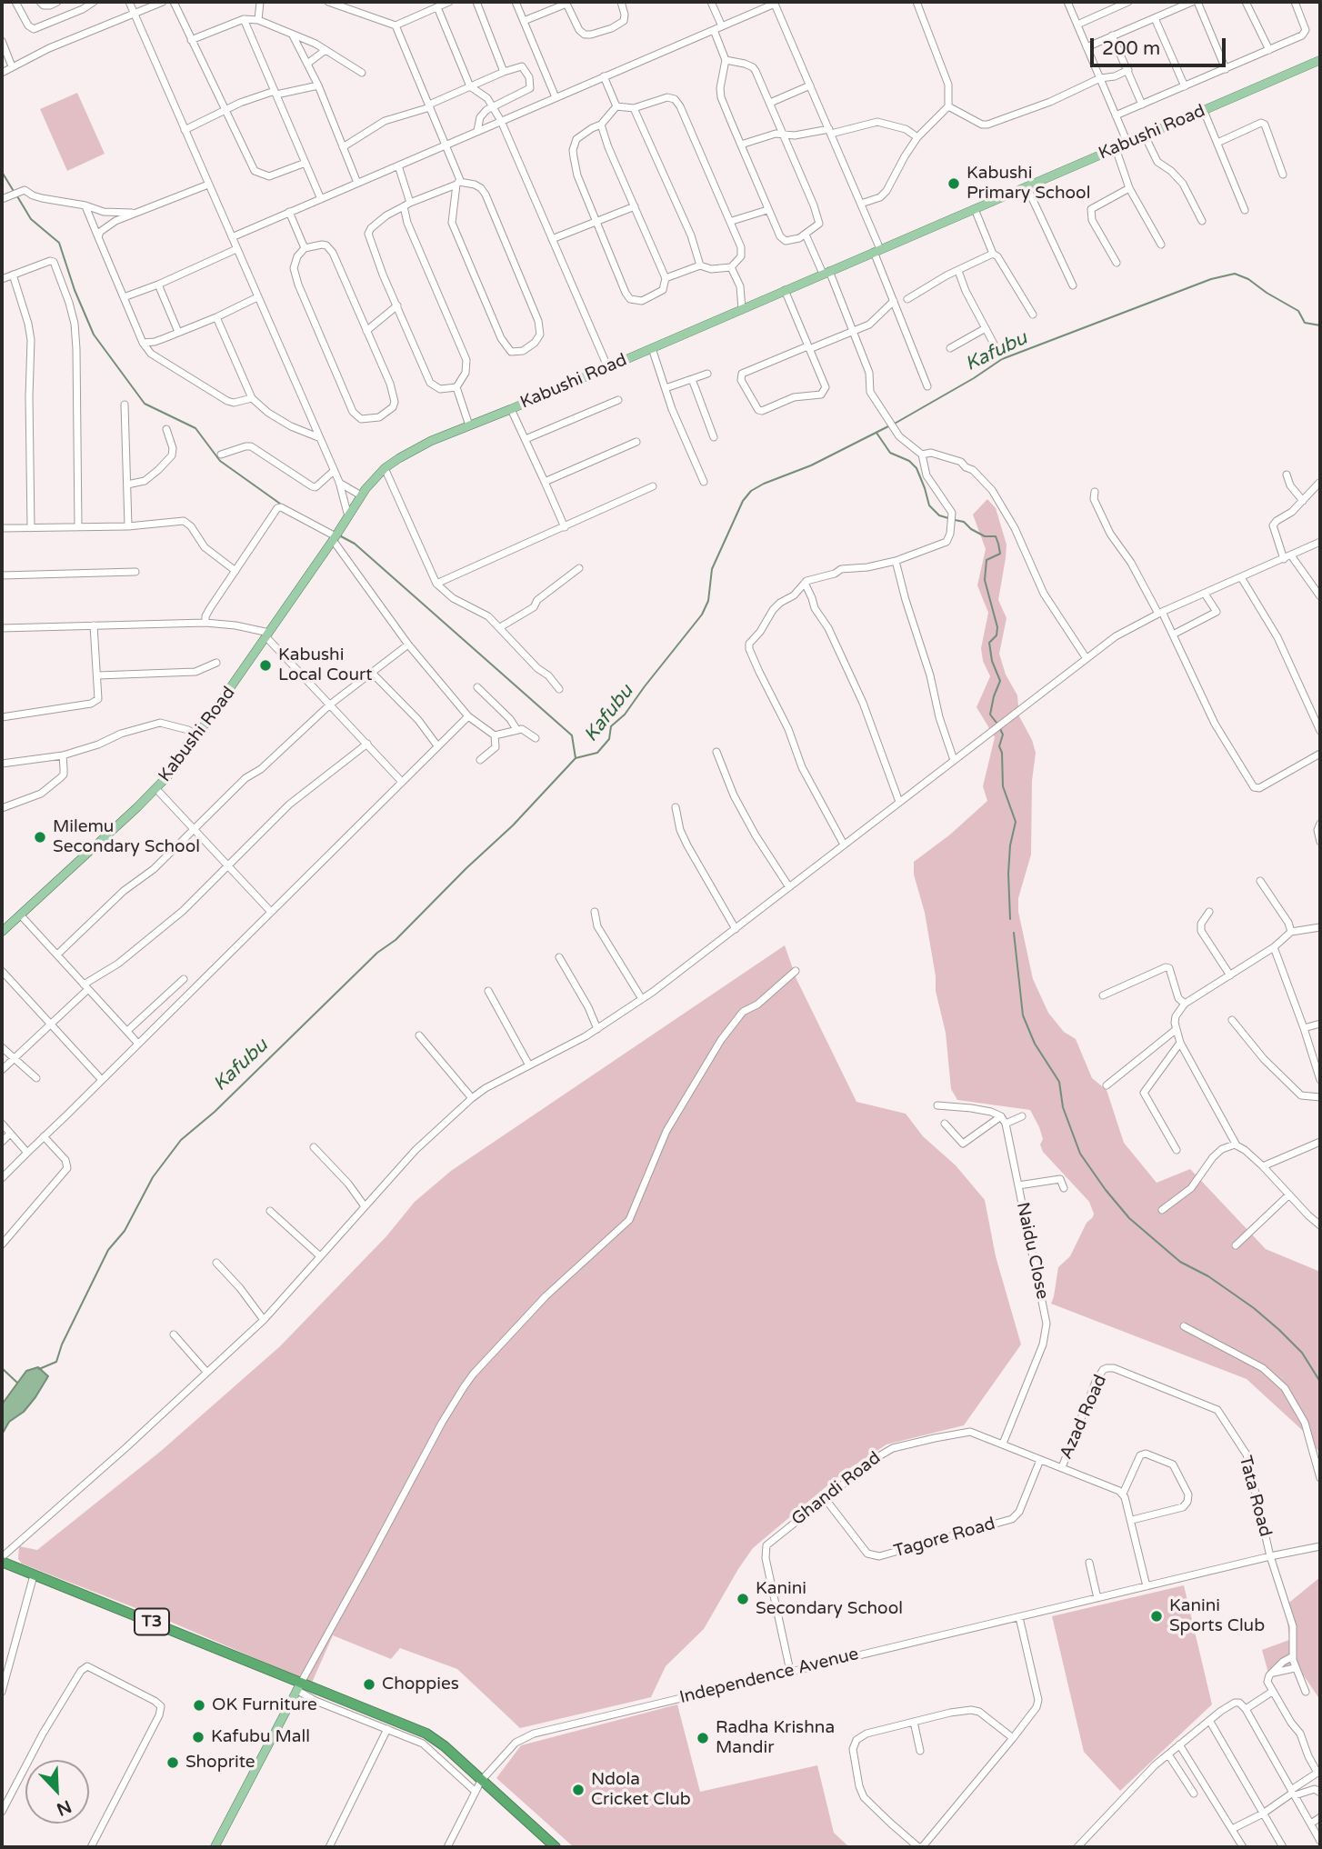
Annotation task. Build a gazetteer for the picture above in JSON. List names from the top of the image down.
{
  "streets": {
    "highway": ["T3"],
    "main road": ["Kabushi Road"],
    "street": [
      "Naidu Close",
      "Azad Road",
      "Ghandi Road",
      "Tata Road",
      "Tagore Road",
      "Independence Avenue"
    ]
  },
  "crossings": [
    ["Naidu Close", "Ghandi Road"],
    ["Azad Road", "Ghandi Road"],
    ["Azad Road", "Tata Road"],
    ["Ghandi Road", "Tagore Road"],
    ["Ghandi Road", "Independence Avenue"],
    ["Tata Road", "Independence Avenue"],
    ["T3", "Independence Avenue"]
  ],
  "water": ["Kafubu"],
  "places": [
    "Kabushi Primary School",
    "Kabushi Local Court",
    "Milemu Secondary School",
    "Kanini Secondary School",
    "Kanini Sports Club",
    "Choppies",
    "OK Furniture",
    "Kafubu Mall",
    "Radha Krishna Mandir",
    "Shoprite",
    "Ndola Cricket Club"
  ],
  "scale_bar": "200 m",
  "north": "bottom right"
}
